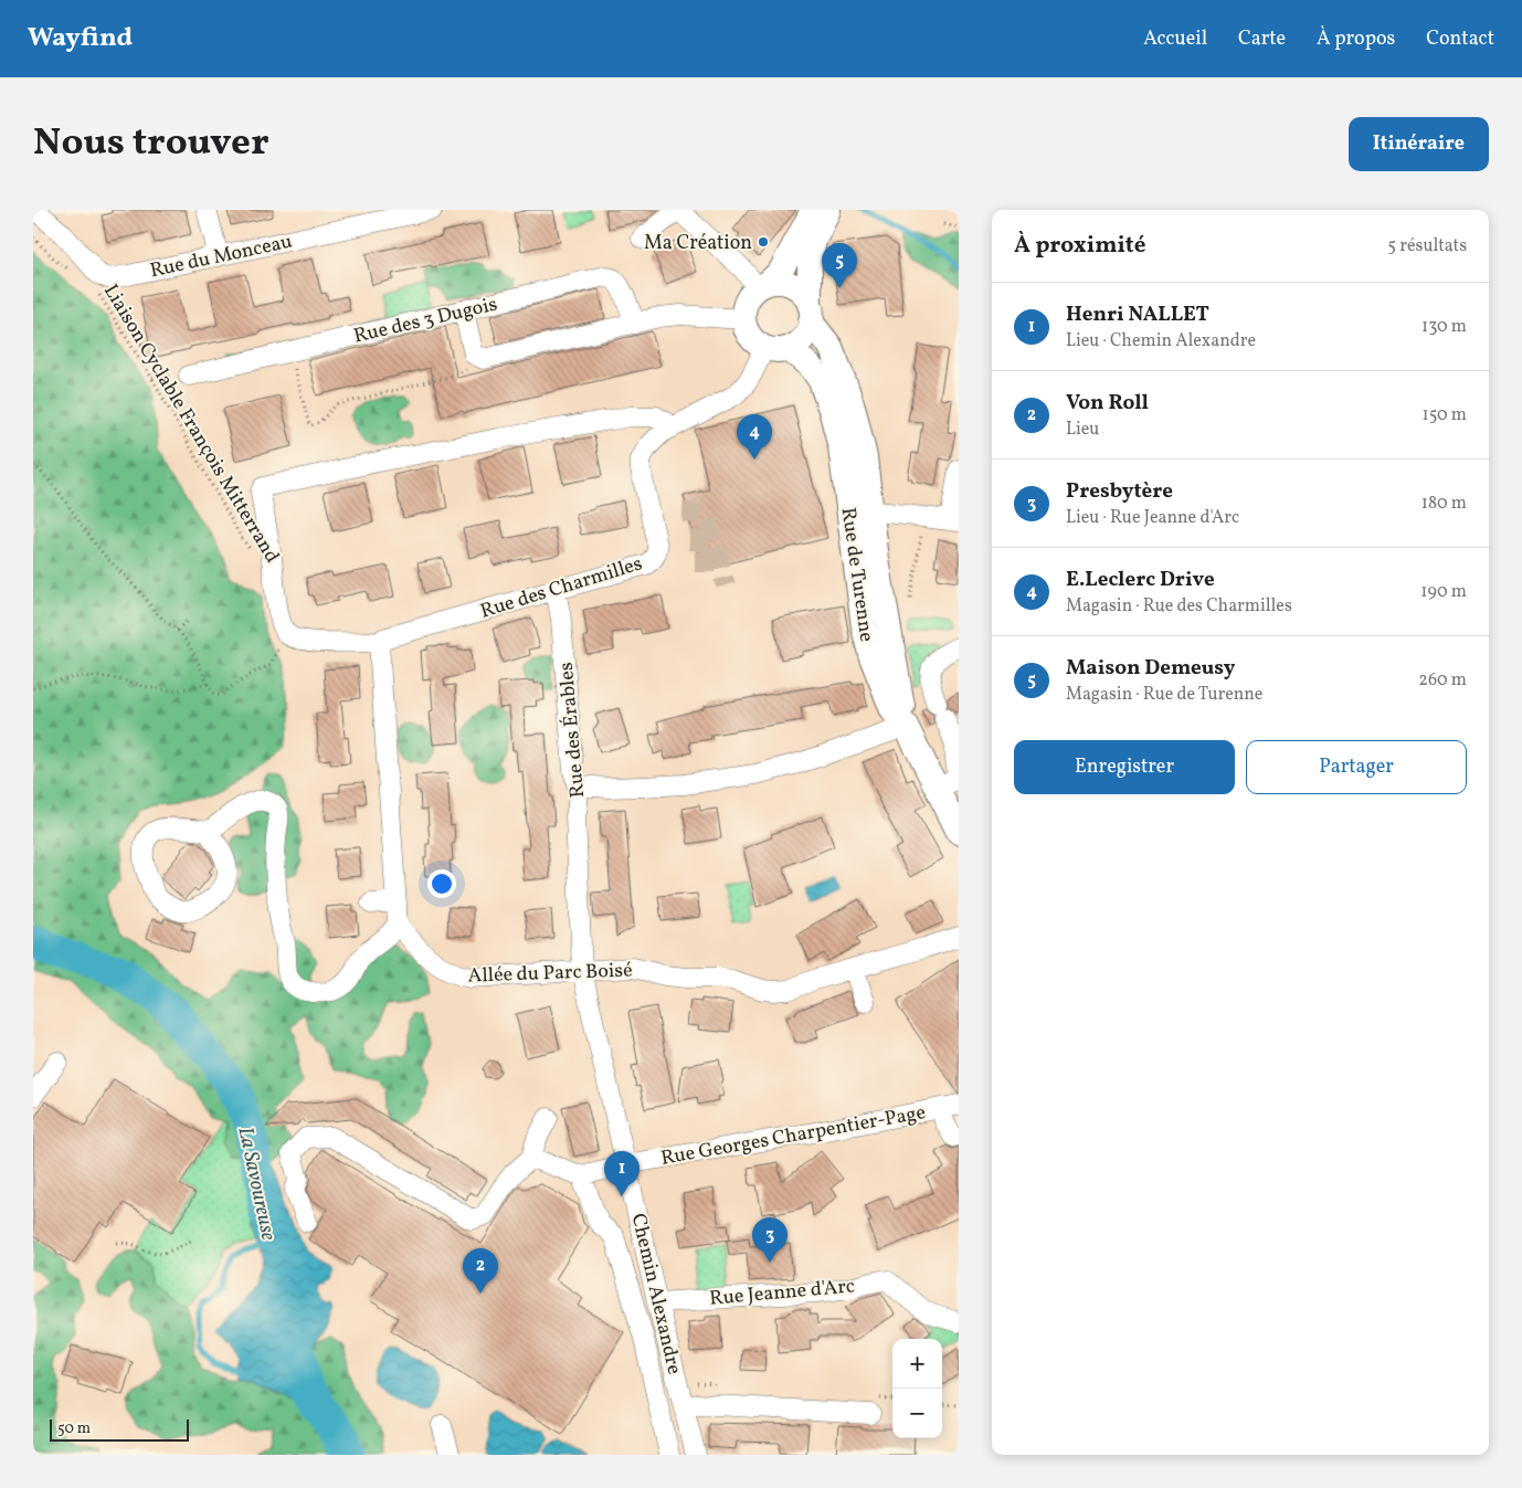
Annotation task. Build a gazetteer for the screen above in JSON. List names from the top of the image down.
{
  "streets": {
    "main road": ["Rue de Turenne"],
    "street": [
      "Rue du Monceau",
      "Rue des 3 Dugois",
      "Rue des Charmilles",
      "Rue des Érables",
      "Allée du Parc Boisé",
      "Rue Georges Charpentier-Page",
      "Rue Jeanne d'Arc",
      "Chemin Alexandre"
    ],
    "path": ["Liaison Cyclable François Mitterrand"]
  },
  "crossings": [
    ["Rue de Turenne", "Rue des Charmilles"],
    ["Rue des Charmilles", "Rue des Érables"],
    ["Rue des Érables", "Allée du Parc Boisé"],
    ["Rue des Érables", "Chemin Alexandre"],
    ["Allée du Parc Boisé", "Chemin Alexandre"],
    ["Rue Georges Charpentier-Page", "Chemin Alexandre"],
    ["Rue Jeanne d'Arc", "Chemin Alexandre"]
  ],
  "water": ["La Savoureuse"],
  "places": ["Ma Création"],
  "scale_bar": "50 m",
  "page": {
    "header": "Wayfind",
    "nav": [
      "Accueil",
      "Carte",
      "À propos",
      "Contact"
    ],
    "title": "Nous trouver",
    "buttons": [
      "Itinéraire",
      ["Enregistrer", "Partager"]
    ],
    "heading": ["À proximité", "5 résultats"],
    "pins": [
      "5",
      "4",
      "1",
      "3",
      "2"
    ],
    "list": [
      {
        "mark": "1",
        "name": "Henri NALLET",
        "note": "Lieu · Chemin Alexandre",
        "value": "130 m"
      },
      {
        "mark": "2",
        "name": "Von Roll",
        "note": "Lieu",
        "value": "150 m"
      },
      {
        "mark": "3",
        "name": "Presbytère",
        "note": "Lieu · Rue Jeanne d'Arc",
        "value": "180 m"
      },
      {
        "mark": "4",
        "name": "E.Leclerc Drive",
        "note": "Magasin · Rue des Charmilles",
        "value": "190 m"
      },
      {
        "mark": "5",
        "name": "Maison Demeusy",
        "note": "Magasin · Rue de Turenne",
        "value": "260 m"
      }
    ],
    "map_buttons": ["+", "−"],
    "scale": "50 m"
  }
}
